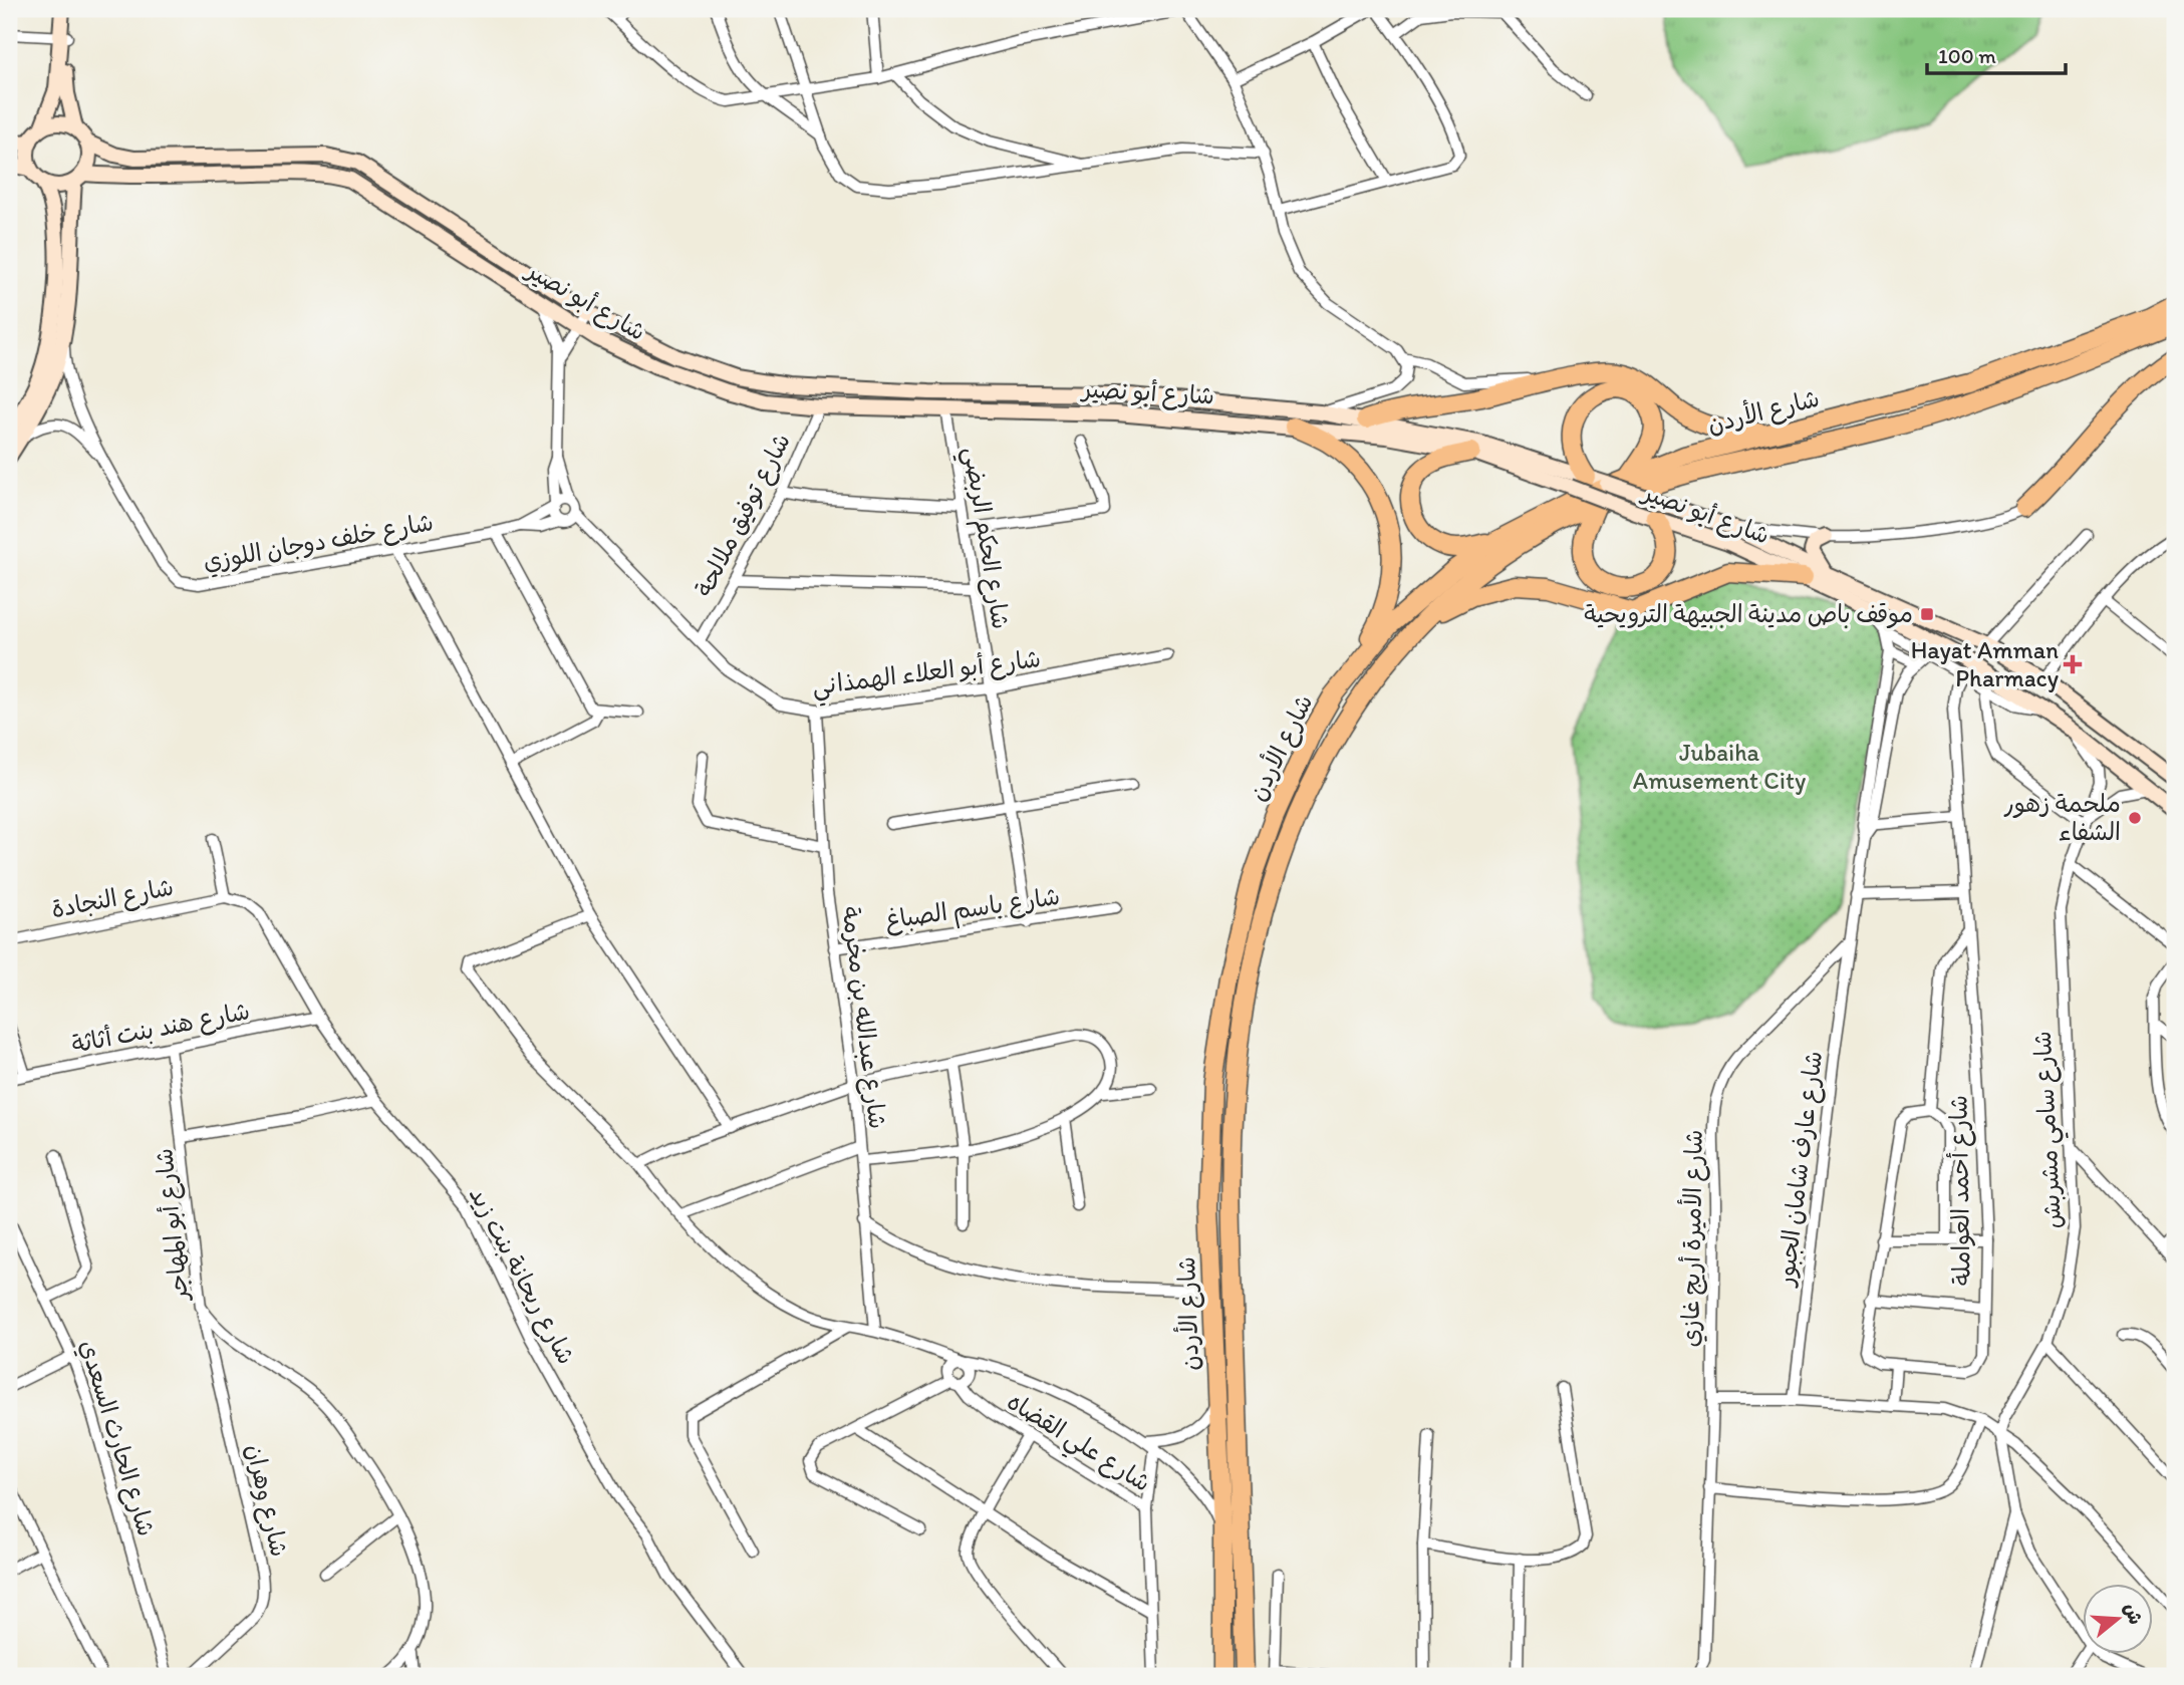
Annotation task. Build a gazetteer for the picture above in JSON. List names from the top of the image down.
{
  "streets": {
    "highway": ["شارع الأردن"],
    "main road": ["شارع أبو نصير"],
    "street": [
      "شارع توفيق ملالحة",
      "شارع الحكم الربضي",
      "شارع خلف دوجان اللوزي",
      "شارع أبو العلاء الهمذاني",
      "شارع النجادة",
      "شارع باسم الصباغ",
      "شارع عبدالله بن مخرمة",
      "شارع هند بنت أثاثة",
      "شارع سامي مشربش",
      "شارع عارف شامان الجبور",
      "شارع أحمد العواملة",
      "شارع أبو المهاجر",
      "شارع الأميرة أريج غازي",
      "شارع ريحانة بنت زيد",
      "شارع الحارث السعدي",
      "شارع علي القضاه",
      "شارع وهران"
    ]
  },
  "crossings": [
    ["شارع أبو نصير", "شارع توفيق ملالحة"],
    ["شارع أبو نصير", "شارع الحكم الربضي"],
    ["شارع أبو نصير", "شارع سامي مشربش"],
    ["شارع توفيق ملالحة", "شارع أبو العلاء الهمذاني"],
    ["شارع الحكم الربضي", "شارع أبو العلاء الهمذاني"],
    ["شارع الحكم الربضي", "شارع باسم الصباغ"],
    ["شارع خلف دوجان اللوزي", "شارع أبو العلاء الهمذاني"],
    ["شارع أبو العلاء الهمذاني", "شارع عبدالله بن مخرمة"],
    ["شارع النجادة", "شارع ريحانة بنت زيد"],
    ["شارع باسم الصباغ", "شارع عبدالله بن مخرمة"],
    ["شارع هند بنت أثاثة", "شارع أبو المهاجر"],
    ["شارع هند بنت أثاثة", "شارع ريحانة بنت زيد"],
    ["شارع عارف شامان الجبور", "شارع الأميرة أريج غازي"],
    ["شارع أبو المهاجر", "شارع وهران"]
  ],
  "parks": ["Jubaiha Amusement City"],
  "places": {
    "transit": ["موقف باص مدينة الجبيهة الترويحية"],
    "health": ["Hayat Amman Pharmacy"],
    "other": ["ملحمة زهور الشفاء"]
  },
  "scale_bar": "100 m",
  "north": "right"
}
